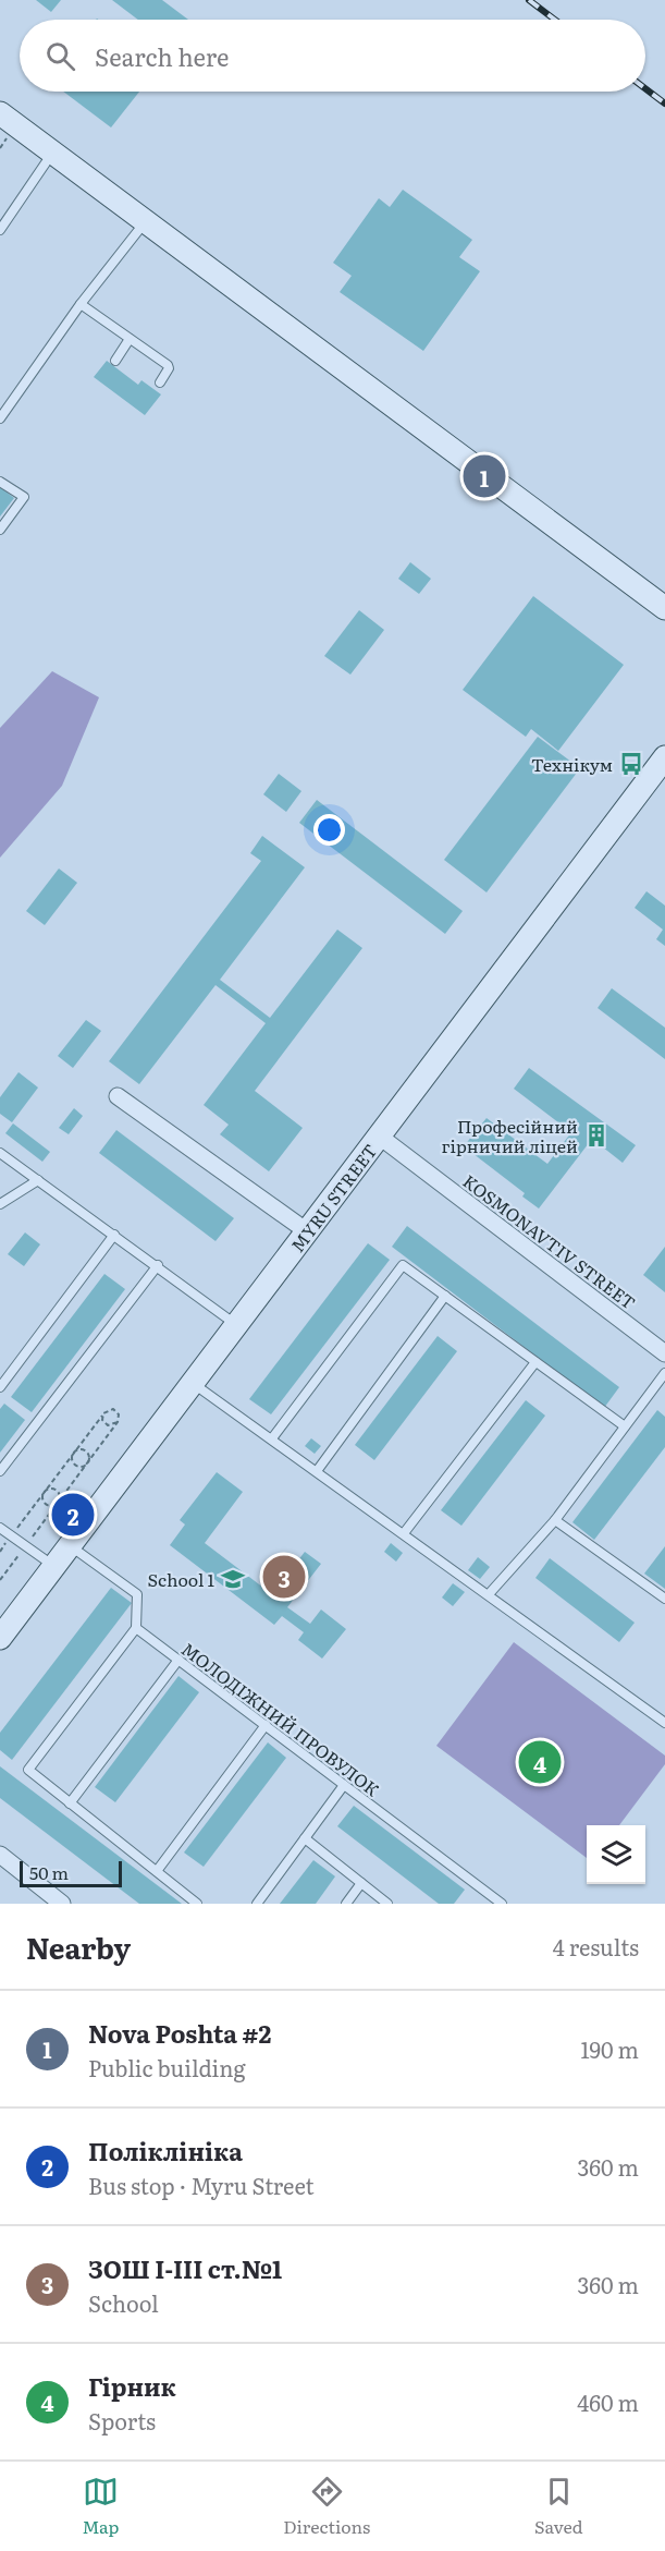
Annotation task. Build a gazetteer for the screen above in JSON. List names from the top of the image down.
{
  "streets": {
    "main road": ["MYRU STREET"],
    "street": ["KOSMONAVTIV STREET"],
    "lane": ["МОЛОДІЖНИЙ ПРОВУЛОК"]
  },
  "crossings": [
    ["MYRU STREET", "KOSMONAVTIV STREET"]
  ],
  "places": {
    "bus stop": ["Технікум"],
    "building": ["Професійний гірничий ліцей"],
    "school or university": ["School 1"]
  },
  "scale_bar": "50 m",
  "page": {
    "search": "Search here",
    "pins": [
      "1",
      "2",
      "3",
      "4"
    ],
    "scale": "50 m",
    "heading": ["Nearby", "4 results"],
    "list": [
      {
        "mark": "1",
        "name": "Nova Poshta #2",
        "note": "Public building",
        "value": "190 m"
      },
      {
        "mark": "2",
        "name": "Поліклініка",
        "note": "Bus stop · Myru Street",
        "value": "360 m"
      },
      {
        "mark": "3",
        "name": "ЗОШ I-III ст.№1",
        "note": "School",
        "value": "360 m"
      },
      {
        "mark": "4",
        "name": "Гірник",
        "note": "Sports",
        "value": "460 m"
      }
    ],
    "nav": ["Map", "Directions", "Saved"]
  }
}
